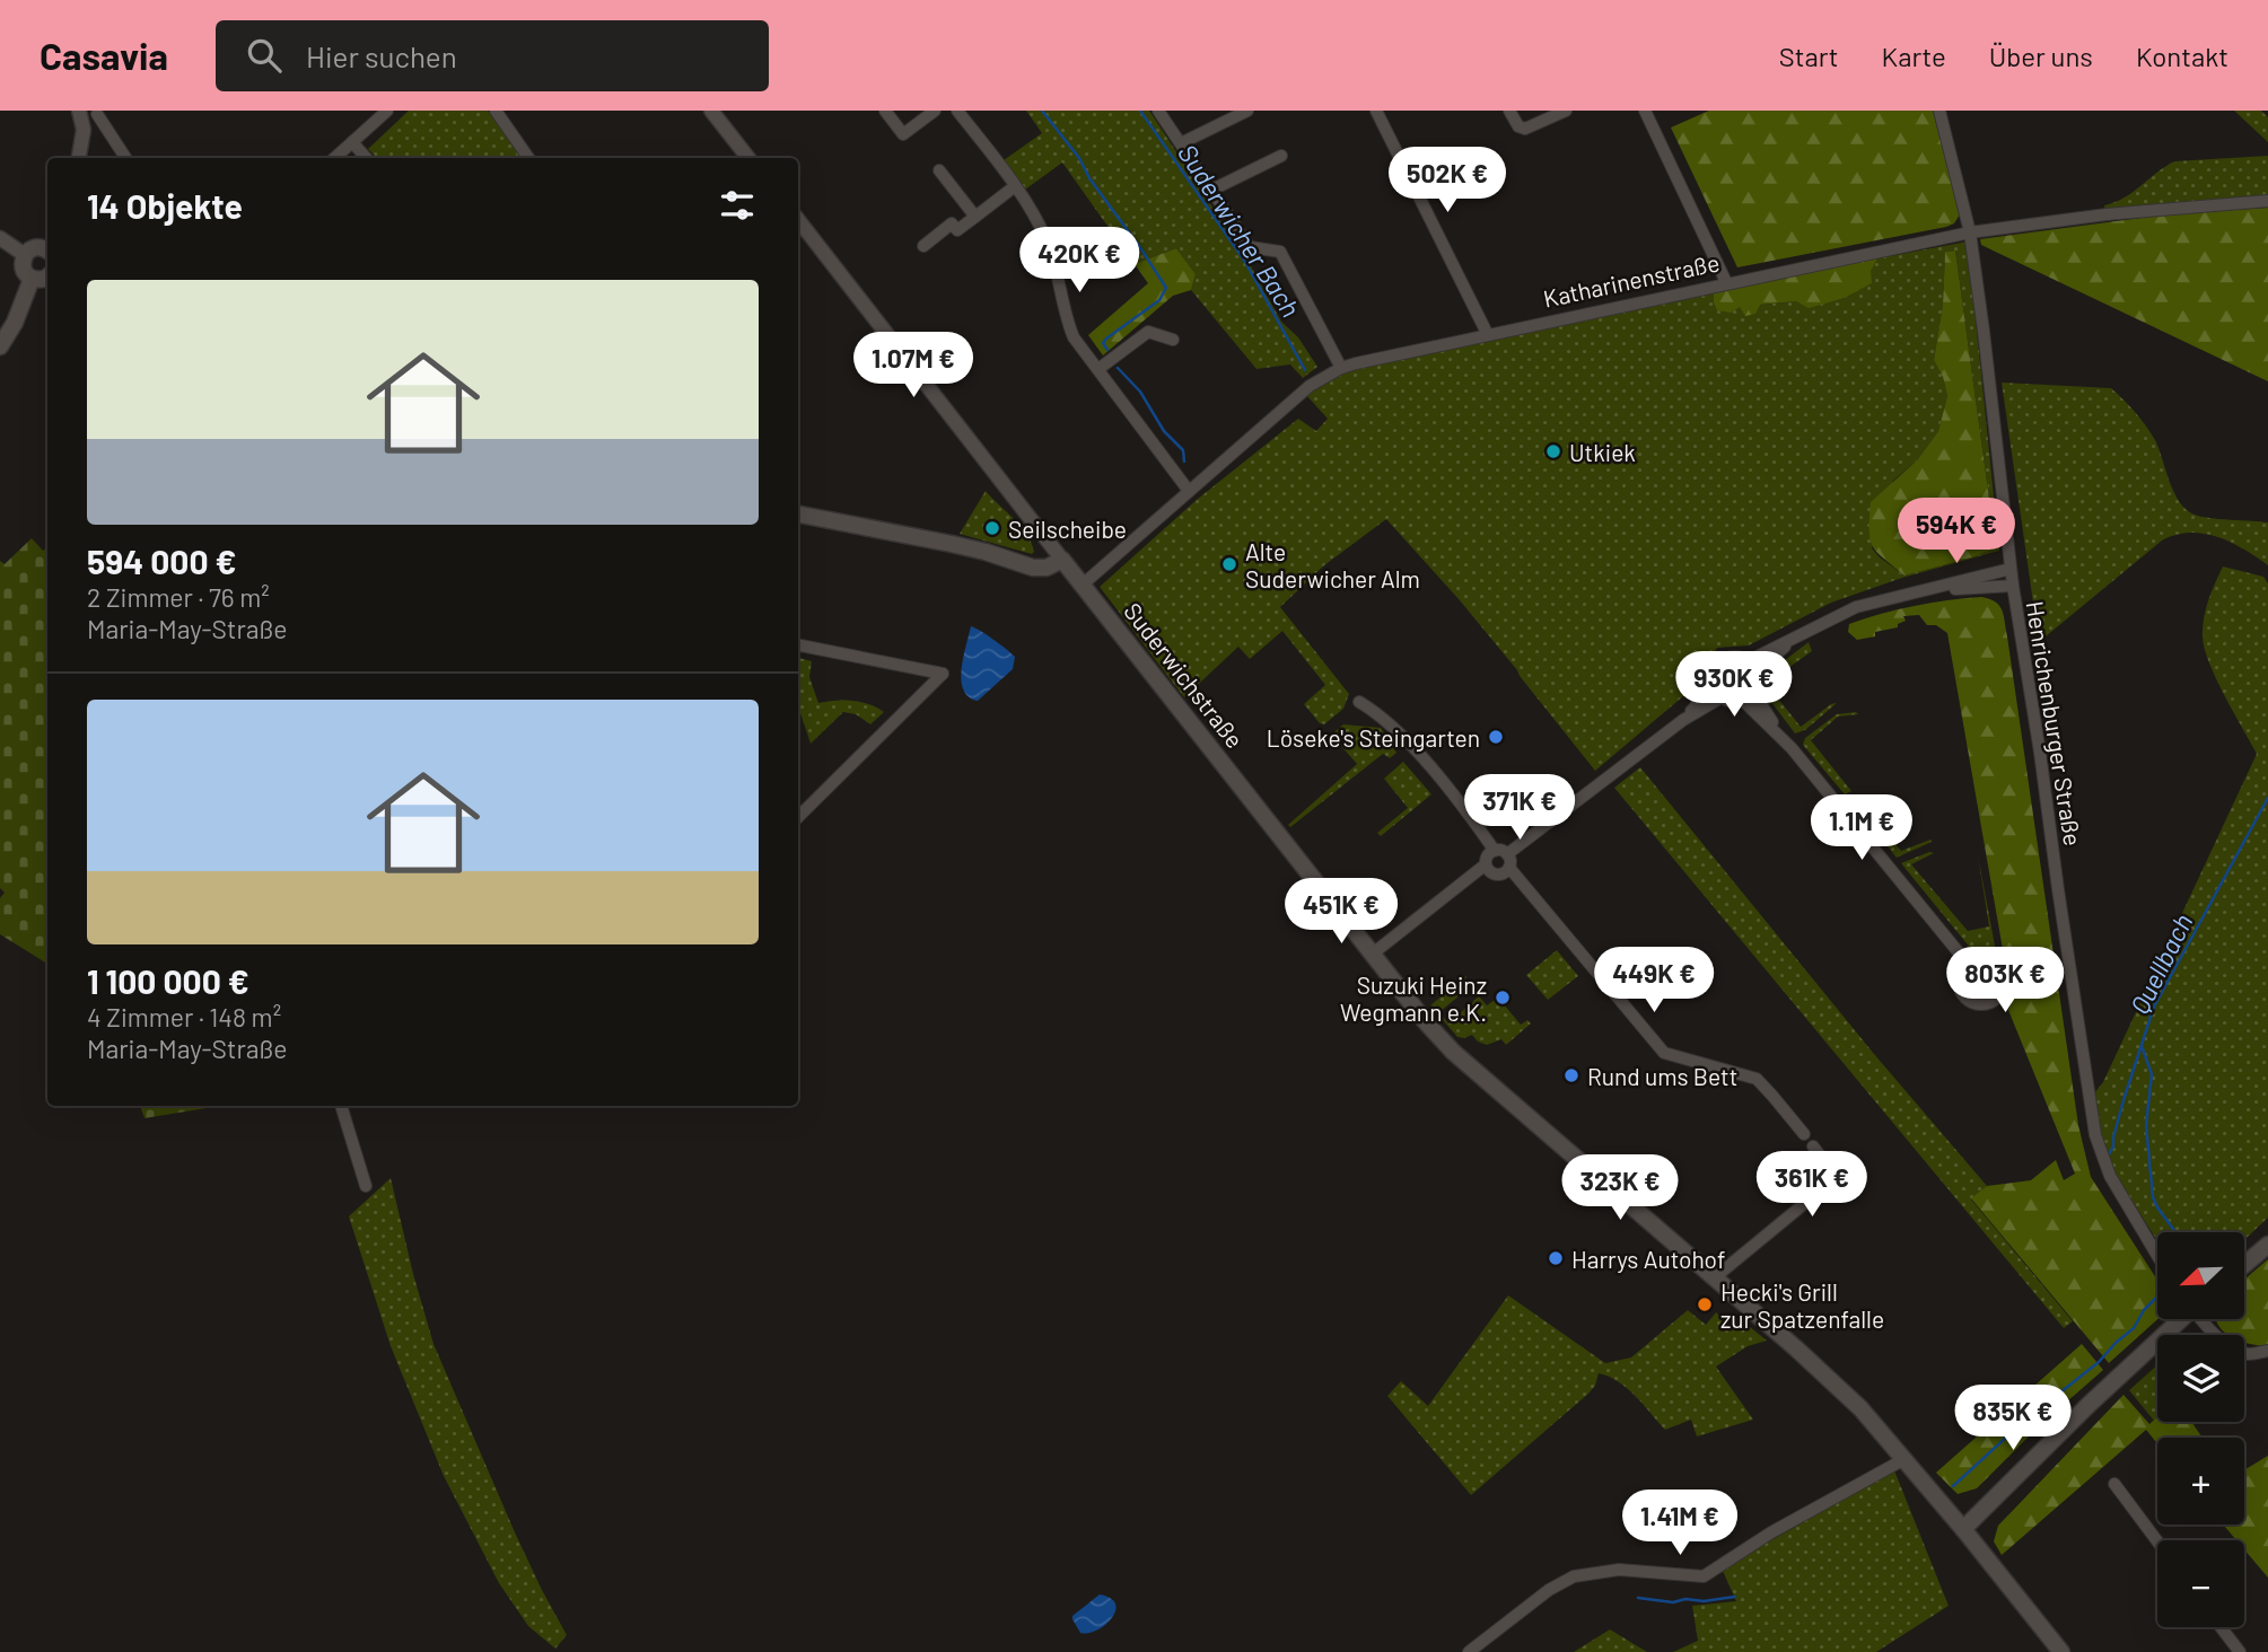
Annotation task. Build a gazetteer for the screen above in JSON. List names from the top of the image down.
{
  "streets": {
    "main road": ["Suderwichstraße"],
    "street": ["Katharinenstraße", "Henrichenburger Straße"]
  },
  "crossings": [
    ["Katharinenstraße", "Suderwichstraße"],
    ["Katharinenstraße", "Henrichenburger Straße"]
  ],
  "water": ["Suderwicher Bach", "Quellbach"],
  "places": [
    "Utkiek",
    "Seilscheibe",
    "Alte Suderwicher Alm",
    "Löseke's Steingarten",
    "Suzuki Heinz Wegmann e.K.",
    "Rund ums Bett",
    "Harrys Autohof",
    "Hecki's Grill zur Spatzenfalle"
  ],
  "north": "bottom left",
  "page": {
    "header": "Casavia",
    "search": "Hier suchen",
    "nav": [
      "Start",
      "Karte",
      "Über uns",
      "Kontakt"
    ],
    "price": [
      "502K €",
      "420K €",
      "1.07M €",
      "594K €",
      "930K €",
      "371K €",
      "1.1M €",
      "451K €",
      "449K €",
      "803K €",
      "361K €",
      "323K €",
      "835K €",
      "1.41M €"
    ],
    "heading": "14 Objekte",
    "list": [
      {
        "name": "594 000 €",
        "note": "2 Zimmer · 76 m² · Maria-May-Straße"
      },
      {
        "name": "1 100 000 €",
        "note": "4 Zimmer · 148 m² · Maria-May-Straße"
      }
    ],
    "map_buttons": ["+", "−"]
  }
}
